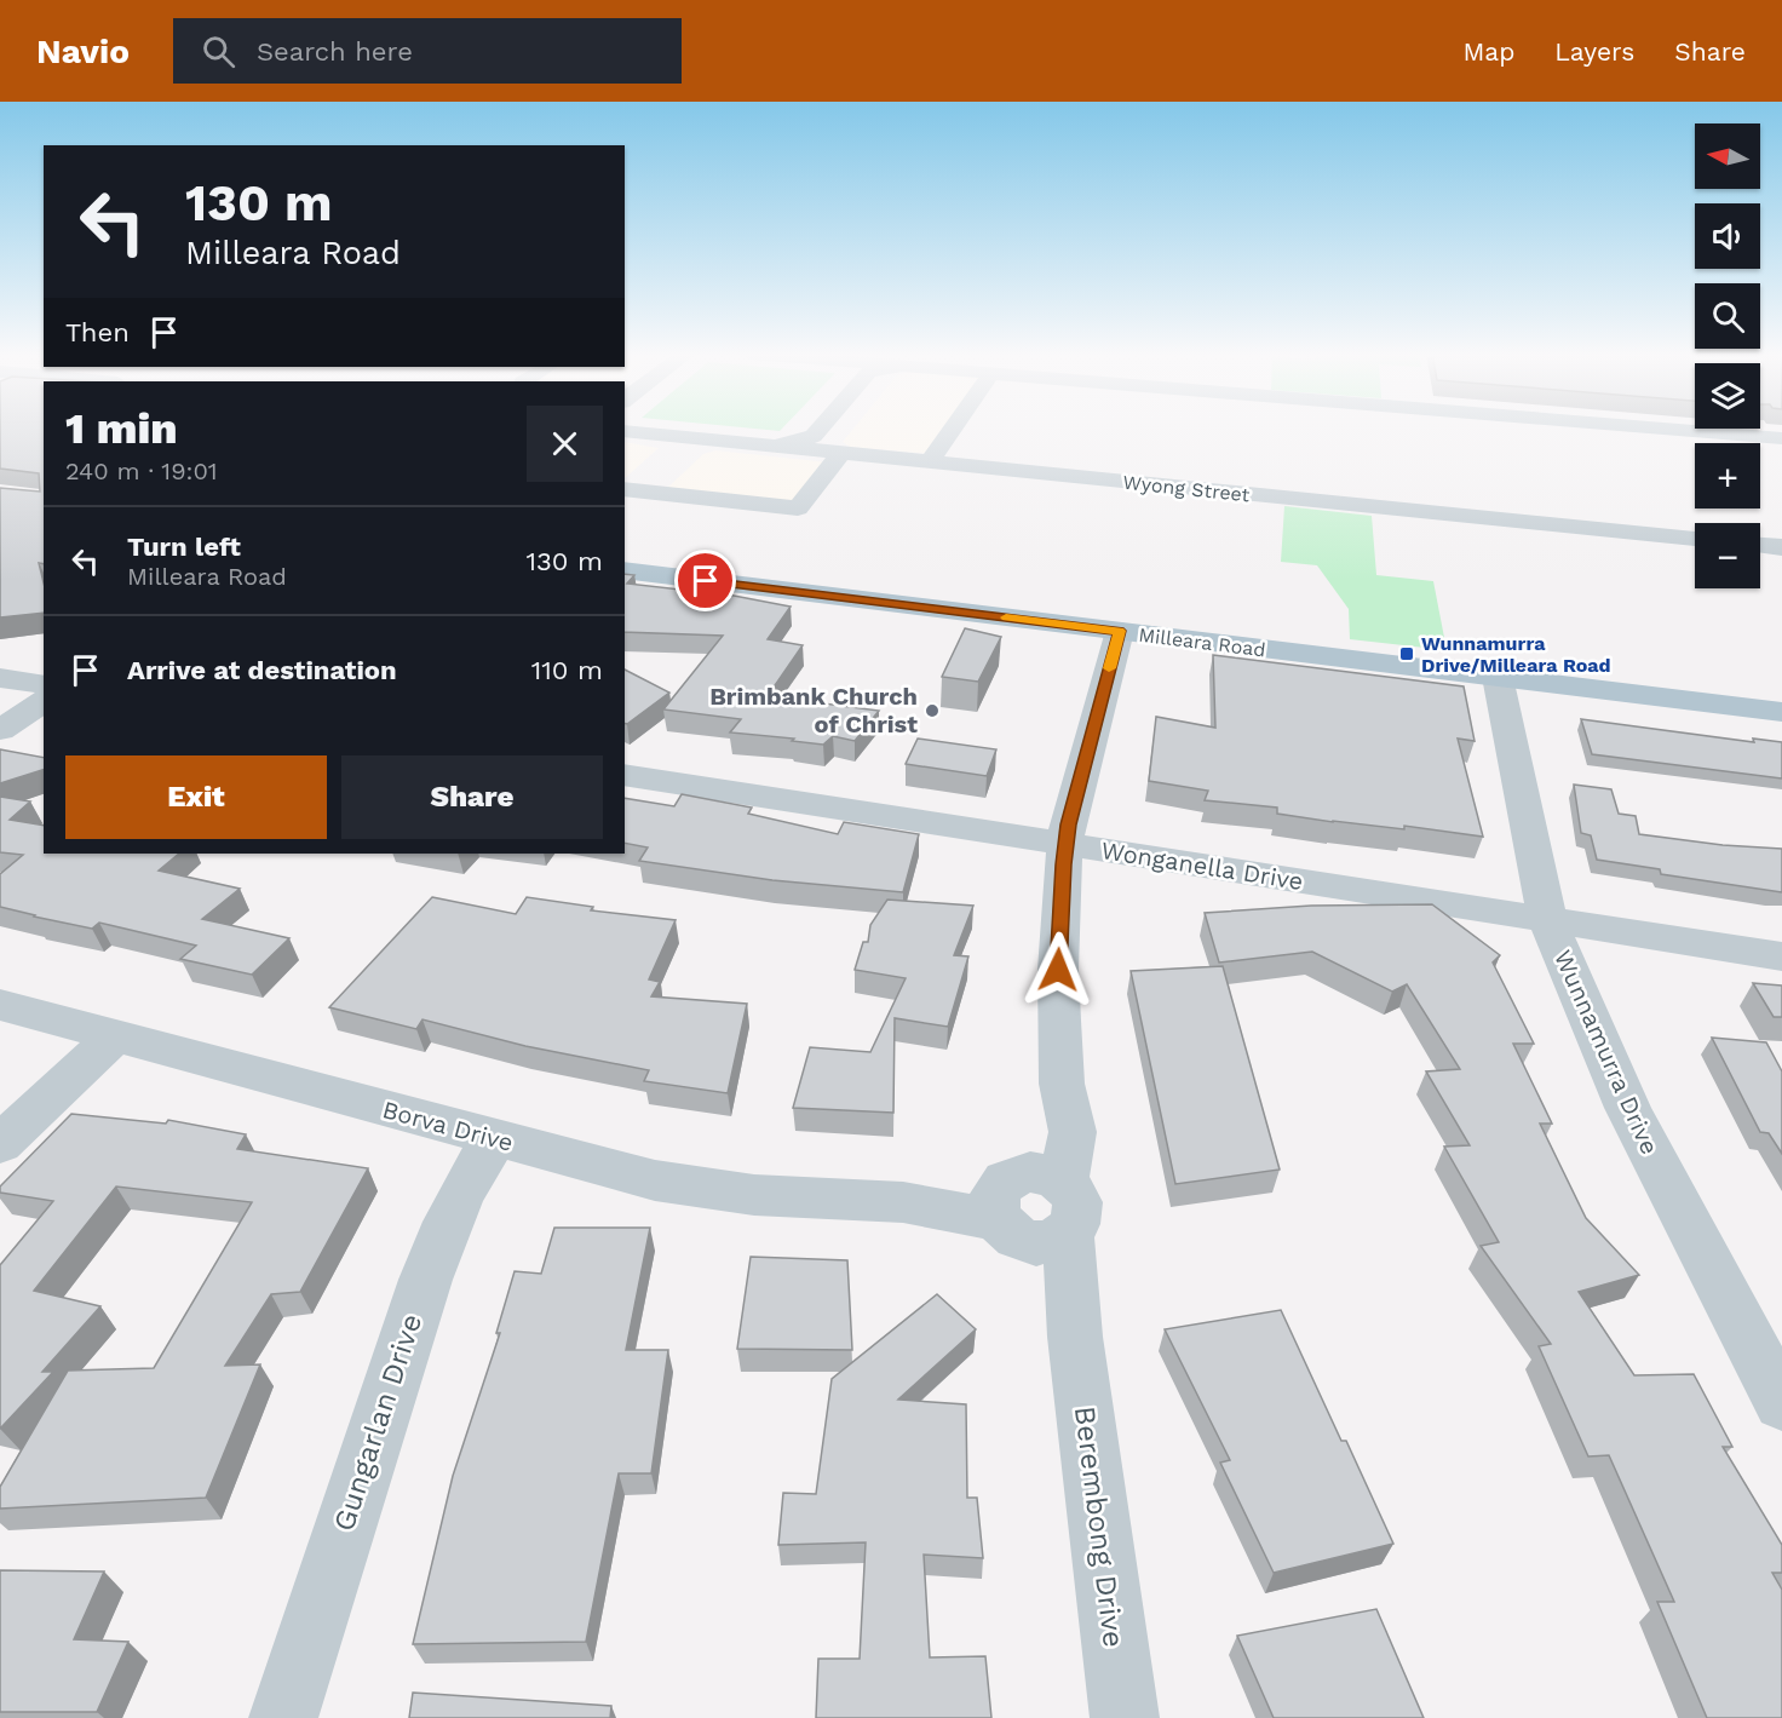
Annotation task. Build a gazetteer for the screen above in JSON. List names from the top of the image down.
{
  "streets": {
    "main road": ["Milleara Road"],
    "street": [
      "Wyong Street",
      "Wonganella Drive",
      "Wunnamurra Drive",
      "Borva Drive",
      "Gungarlan Drive",
      "Berembong Drive"
    ]
  },
  "crossings": [
    ["Milleara Road", "Wunnamurra Drive"],
    ["Wonganella Drive", "Wunnamurra Drive"],
    ["Borva Drive", "Gungarlan Drive"],
    ["Borva Drive", "Berembong Drive"]
  ],
  "places": {
    "transit": ["Wunnamurra Drive/Milleara Road"],
    "other": ["Brimbank Church of Christ"]
  },
  "north": "left",
  "page": {
    "header": "Navio",
    "search": "Search here",
    "nav": ["Map", "Layers", "Share"],
    "map_buttons": ["+", "−"],
    "turn": ["130 m", "Milleara Road"],
    "then": "Then",
    "heading": ["1 min", "240 m · 19:01"],
    "list": [
      {
        "name": "Turn left",
        "note": "Milleara Road",
        "value": "130 m"
      },
      {
        "name": "Arrive at destination",
        "value": "110 m"
      }
    ],
    "buttons": ["Exit", "Share"]
  }
}
